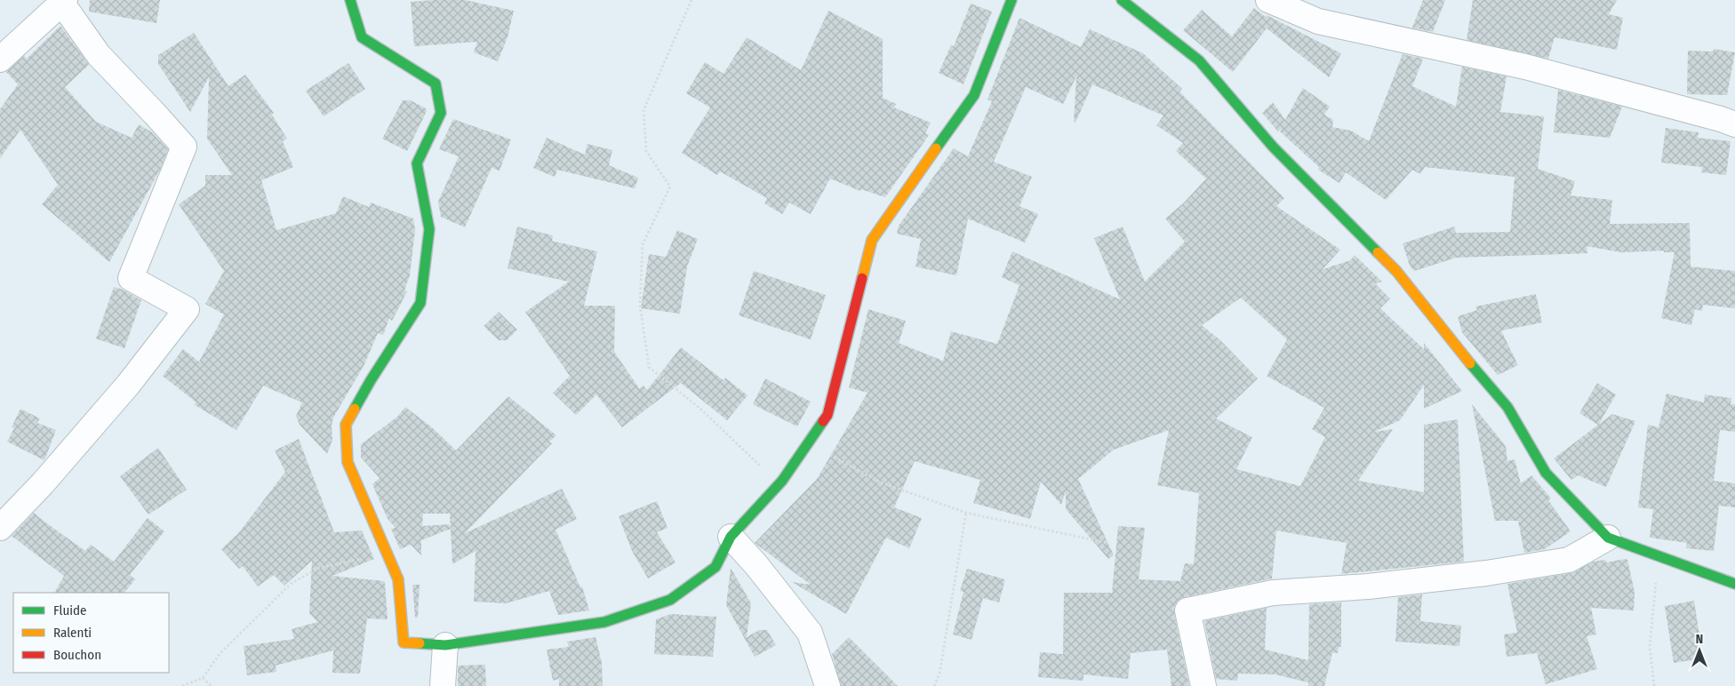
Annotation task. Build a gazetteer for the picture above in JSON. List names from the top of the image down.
{
  "legend": ["Fluide", "Ralenti", "Bouchon"],
  "north": "top"
}
